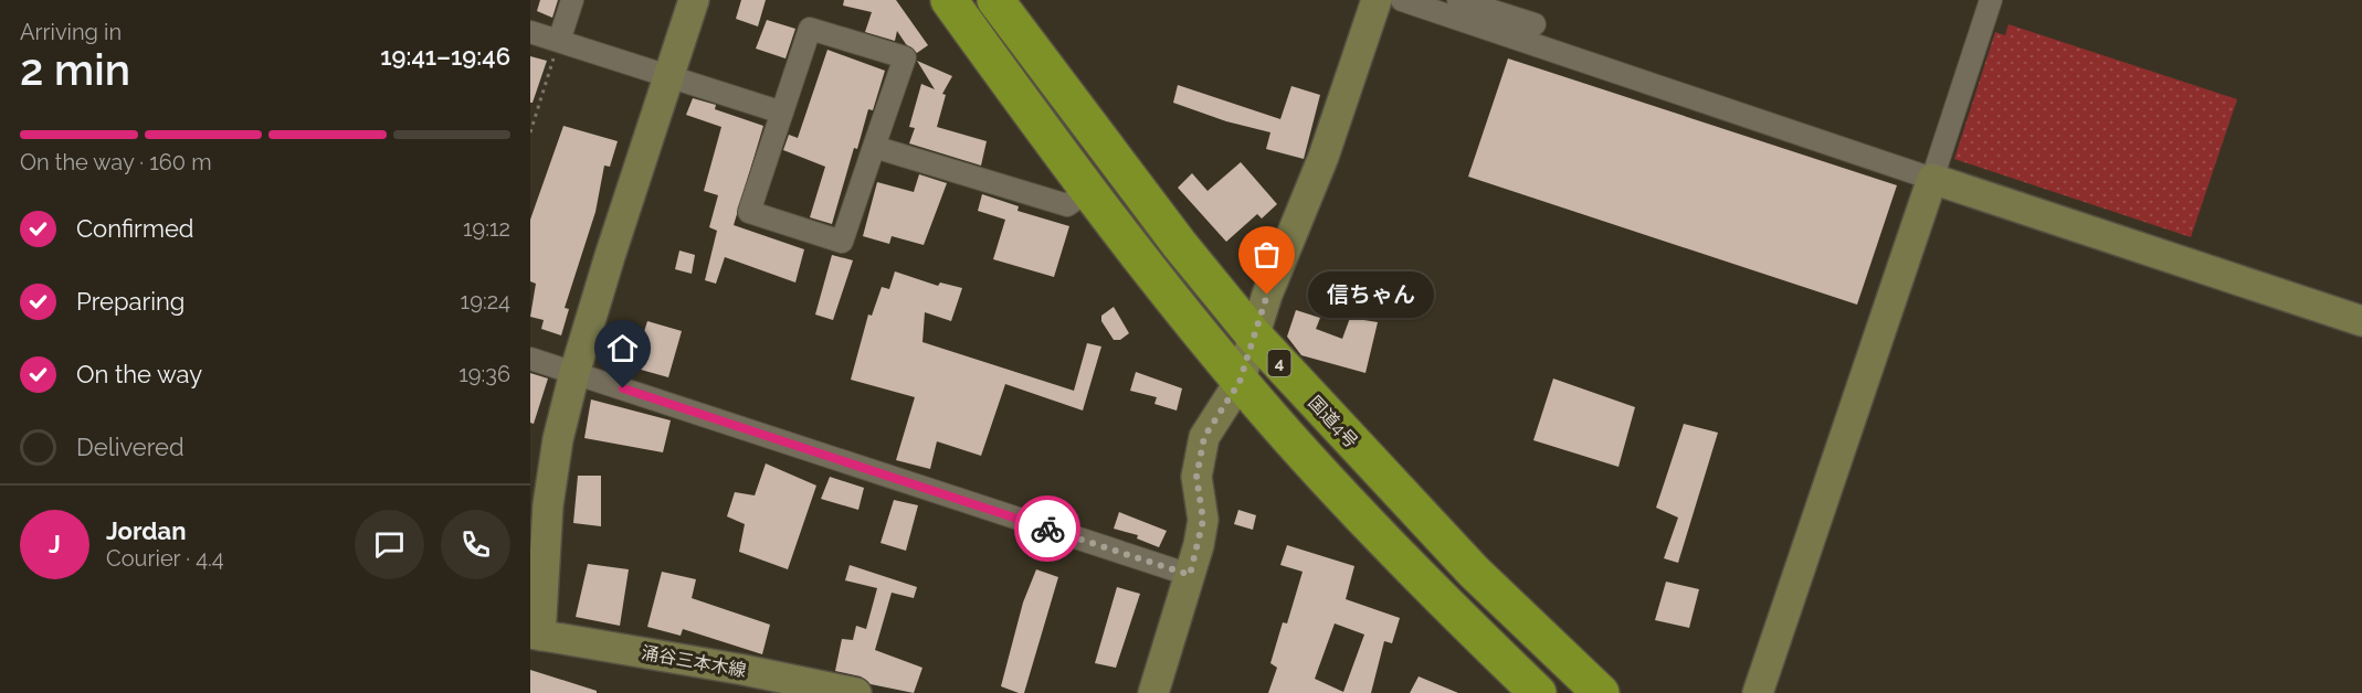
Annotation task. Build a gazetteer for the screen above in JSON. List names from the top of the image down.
{
  "streets": {
    "highway": ["4", "国道4号"],
    "street": ["涌谷三本木線"]
  },
  "places": ["信ちゃん"],
  "page": {
    "heading": ["2 min", "Arriving in", "19:41–19:46"],
    "panel": ["Jordan", "Courier · 4.4"],
    "bar": "On the way · 160 m",
    "list": [
      ["Confirmed", "19:12"],
      ["Preparing", "19:24"],
      ["On the way", "19:36"],
      "Delivered"
    ],
    "bubble": "信ちゃん",
    "round": "J"
  }
}
